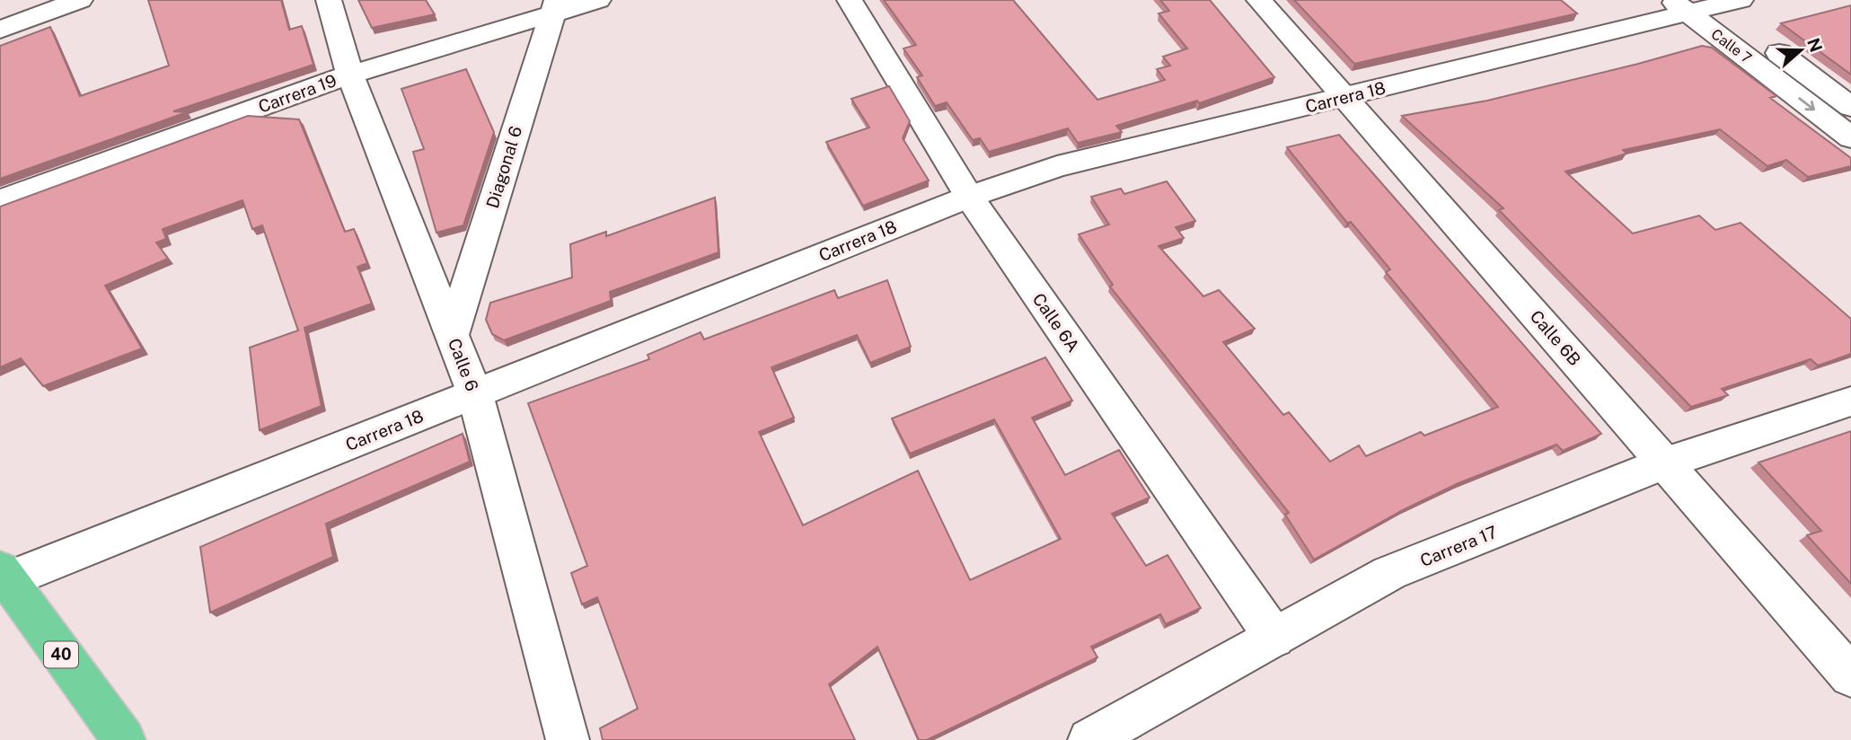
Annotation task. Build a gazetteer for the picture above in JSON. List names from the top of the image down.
{
  "streets": {
    "highway": ["40"],
    "street": [
      "Calle 7",
      "Carrera 19",
      "Carrera 18",
      "Diagonal 6",
      "Calle 6A",
      "Calle 6B",
      "Calle 6",
      "Carrera 17"
    ]
  },
  "crossings": [
    ["Calle 7", "Carrera 18"],
    ["Carrera 19", "Diagonal 6"],
    ["Carrera 19", "Calle 6"],
    ["Carrera 18", "Calle 6A"],
    ["Carrera 18", "Calle 6B"],
    ["Carrera 18", "Calle 6"],
    ["Carrera 18", "40"],
    ["Diagonal 6", "Calle 6"],
    ["Calle 6A", "Carrera 17"],
    ["Calle 6B", "Carrera 17"]
  ],
  "north": "right"
}
